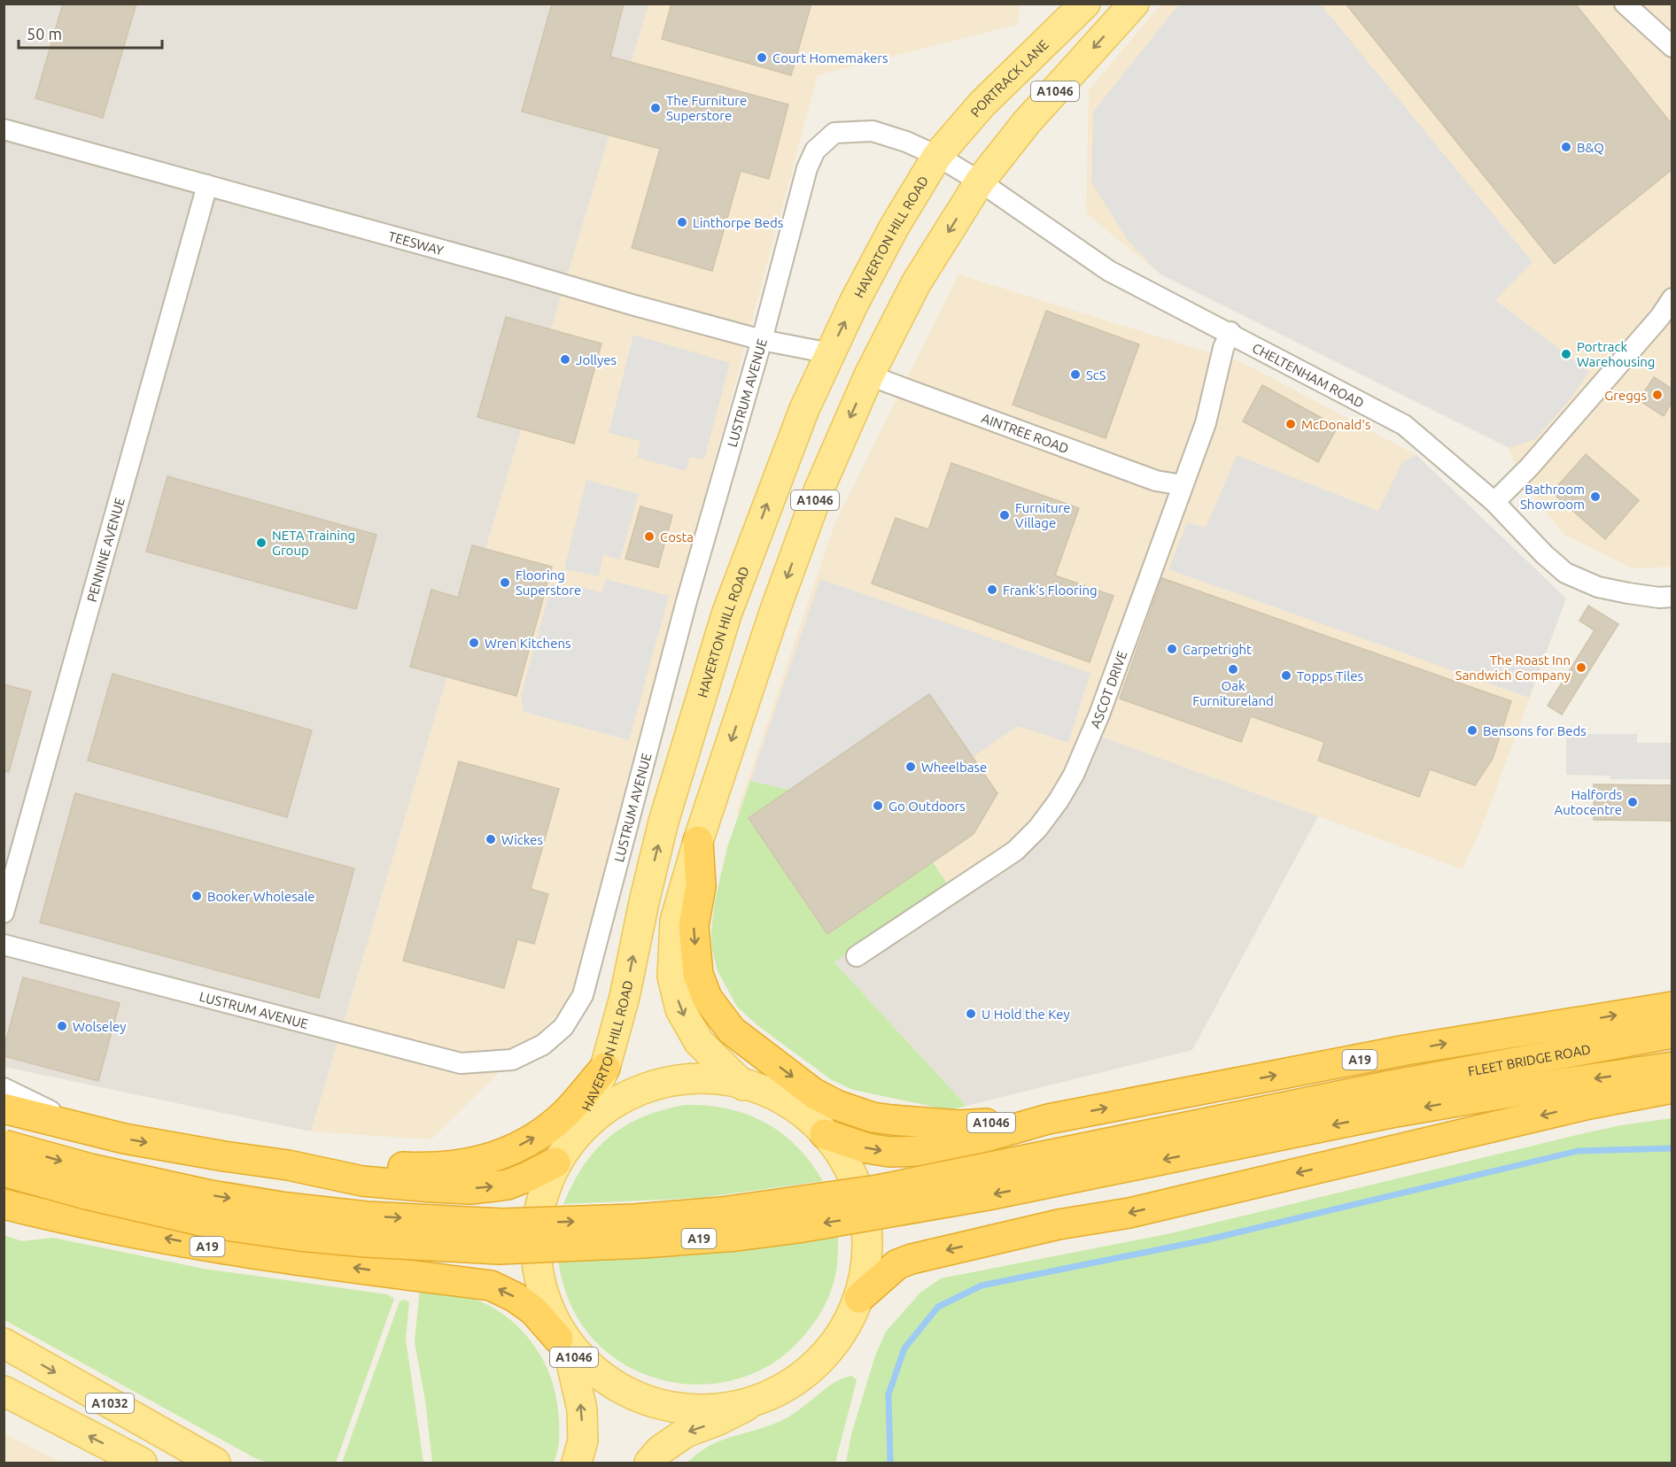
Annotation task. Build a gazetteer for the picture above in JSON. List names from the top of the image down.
{
  "streets": {
    "highway": ["A1046", "A19", "FLEET BRIDGE ROAD"],
    "main road": ["PORTRACK LANE", "HAVERTON HILL ROAD", "A1032"],
    "street": [
      "TEESWAY",
      "CHELTENHAM ROAD",
      "LUSTRUM AVENUE",
      "AINTREE ROAD",
      "PENNINE AVENUE",
      "ASCOT DRIVE"
    ]
  },
  "crossings": [
    ["PORTRACK LANE", "HAVERTON HILL ROAD"],
    ["PORTRACK LANE", "CHELTENHAM ROAD"],
    ["PORTRACK LANE", "LUSTRUM AVENUE"],
    ["A1046", "HAVERTON HILL ROAD"],
    ["A1046", "CHELTENHAM ROAD"],
    ["A1046", "AINTREE ROAD"],
    ["A1046", "A19"],
    ["HAVERTON HILL ROAD", "TEESWAY"],
    ["HAVERTON HILL ROAD", "CHELTENHAM ROAD"],
    ["HAVERTON HILL ROAD", "LUSTRUM AVENUE"],
    ["TEESWAY", "LUSTRUM AVENUE"],
    ["TEESWAY", "PENNINE AVENUE"],
    ["CHELTENHAM ROAD", "LUSTRUM AVENUE"],
    ["CHELTENHAM ROAD", "ASCOT DRIVE"],
    ["AINTREE ROAD", "ASCOT DRIVE"],
    ["A19", "FLEET BRIDGE ROAD"]
  ],
  "places": [
    "Court Homemakers",
    "The Furniture Superstore",
    "B&Q",
    "Linthorpe Beds",
    "Portrack Warehousing",
    "Jollyes",
    "ScS",
    "Greggs",
    "McDonald's",
    "Bathroom Showroom",
    "Furniture Village",
    "Costa",
    "NETA Training Group",
    "Flooring Superstore",
    "Frank's Flooring",
    "Wren Kitchens",
    "Carpetright",
    "The Roast Inn Sandwich Company",
    "Oak Furnitureland",
    "Topps Tiles",
    "Bensons for Beds",
    "Wheelbase",
    "Halfords Autocentre",
    "Go Outdoors",
    "Wickes",
    "Booker Wholesale",
    "U Hold the Key",
    "Wolseley"
  ],
  "scale_bar": "50 m"
}
